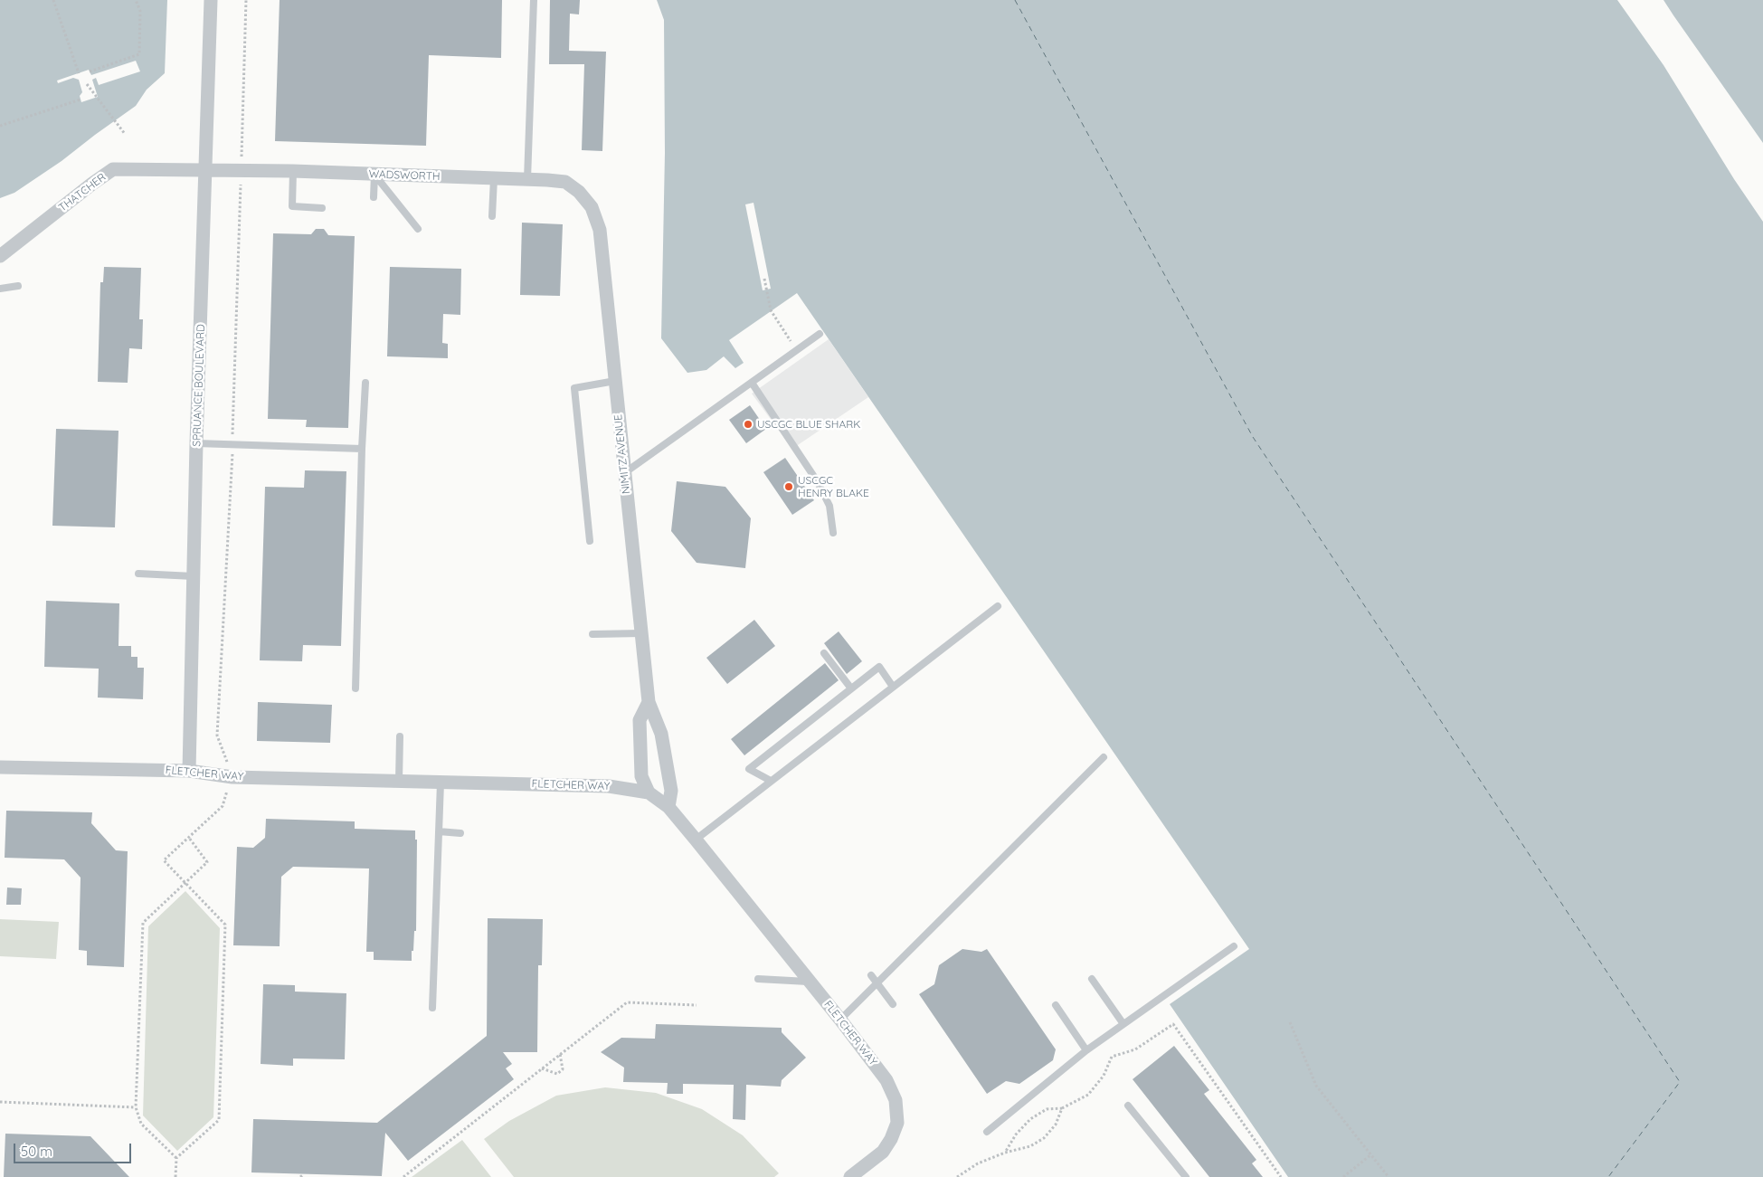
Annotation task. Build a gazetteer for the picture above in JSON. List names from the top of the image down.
{
  "streets": {
    "street": [
      "WADSWORTH",
      "THATCHER",
      "SPRUANCE BOULEVARD",
      "NIMITZ AVENUE",
      "FLETCHER WAY"
    ]
  },
  "crossings": [
    ["WADSWORTH", "THATCHER"],
    ["WADSWORTH", "SPRUANCE BOULEVARD"],
    ["WADSWORTH", "NIMITZ AVENUE"],
    ["THATCHER", "SPRUANCE BOULEVARD"],
    ["SPRUANCE BOULEVARD", "FLETCHER WAY"],
    ["NIMITZ AVENUE", "FLETCHER WAY"]
  ],
  "places": ["USCGC BLUE SHARK", "USCGC HENRY BLAKE"],
  "scale_bar": "50 m"
}
